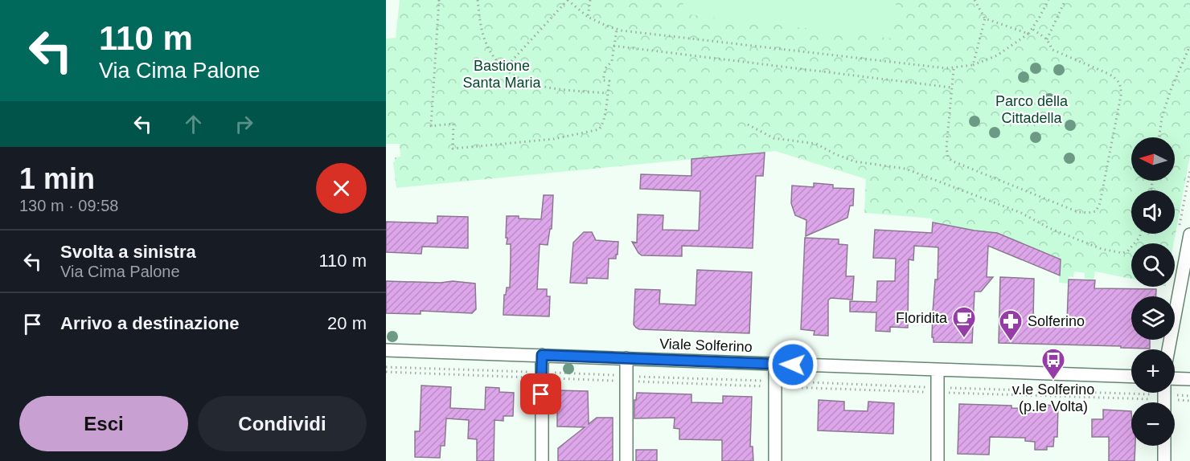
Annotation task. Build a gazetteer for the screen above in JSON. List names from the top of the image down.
{
  "streets": {
    "street": ["Viale Solferino"]
  },
  "parks": ["Bastione Santa Maria", "Parco della Cittadella"],
  "places": {
    "cafe": ["Floridita"],
    "pharmacy": ["Solferino"],
    "bus stop": ["v.le Solferino (p.le Volta)"]
  },
  "north": "left",
  "page": {
    "turn": ["110 m", "Via Cima Palone"],
    "map_buttons": ["+", "−"],
    "heading": ["1 min", "130 m · 09:58"],
    "list": [
      {
        "name": "Svolta a sinistra",
        "note": "Via Cima Palone",
        "value": "110 m"
      },
      {
        "name": "Arrivo a destinazione",
        "value": "20 m"
      }
    ],
    "buttons": ["Esci", "Condividi"]
  }
}
